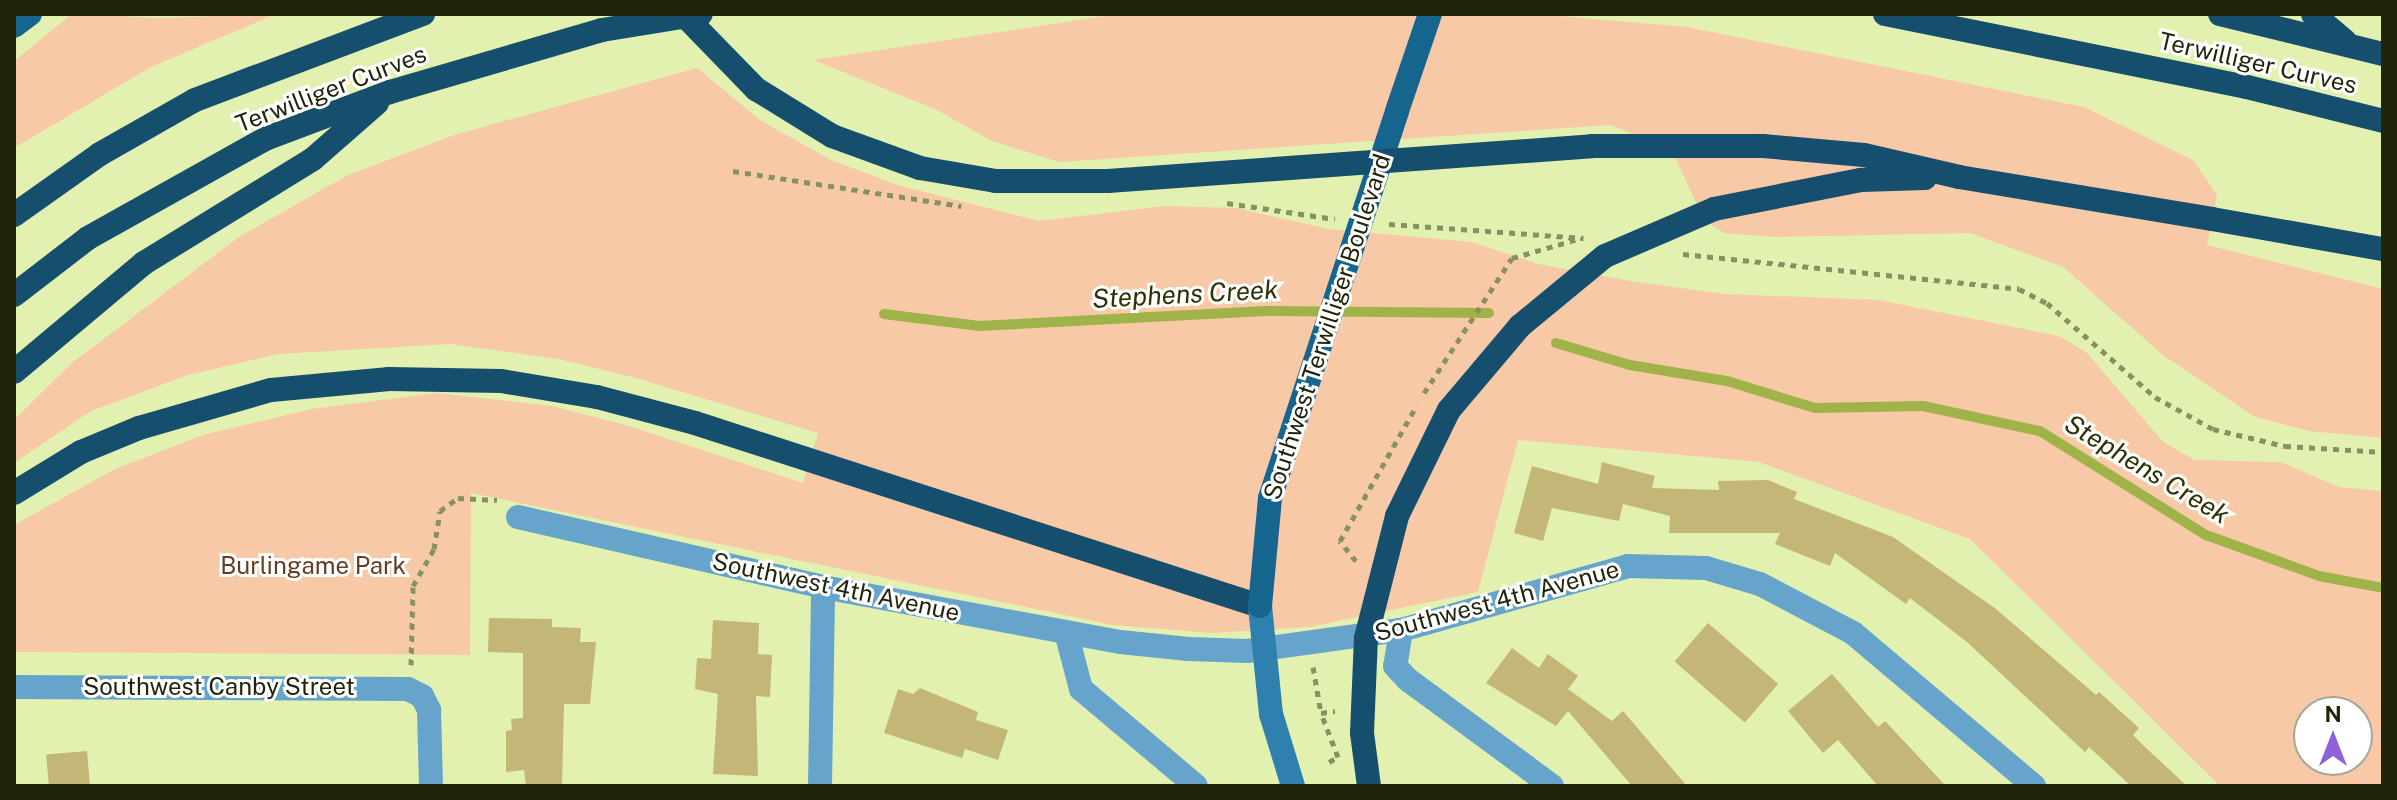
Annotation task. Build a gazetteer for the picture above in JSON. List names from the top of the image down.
{
  "streets": {
    "highway": ["Terwilliger Curves"],
    "main road": ["Southwest Terwilliger Boulevard"],
    "street": ["Southwest 4th Avenue", "Southwest Canby Street"]
  },
  "water": ["Stephens Creek"],
  "parks": ["Burlingame Park"],
  "north": "top"
}
